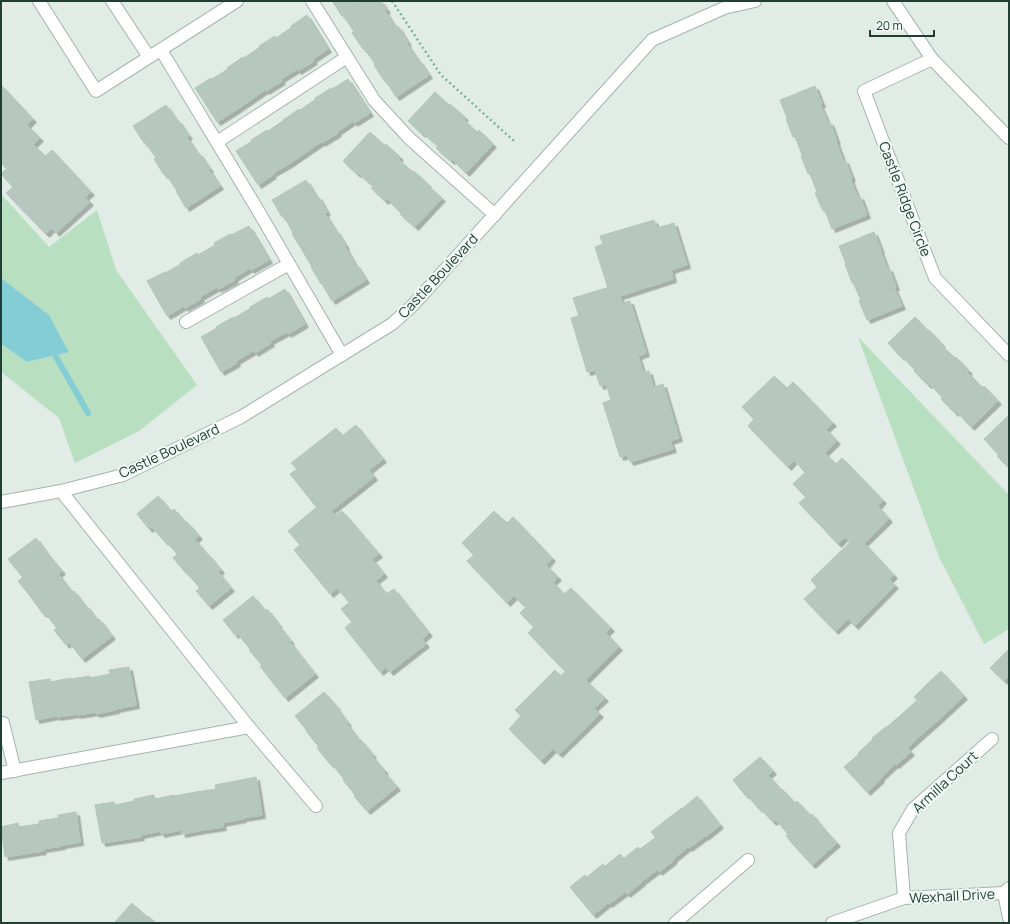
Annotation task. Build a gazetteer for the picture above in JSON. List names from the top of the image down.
{
  "streets": {
    "street": [
      "Castle Ridge Circle",
      "Castle Boulevard",
      "Armilla Court",
      "Wexhall Drive"
    ]
  },
  "crossings": [
    ["Armilla Court", "Wexhall Drive"]
  ],
  "scale_bar": "20 m"
}
